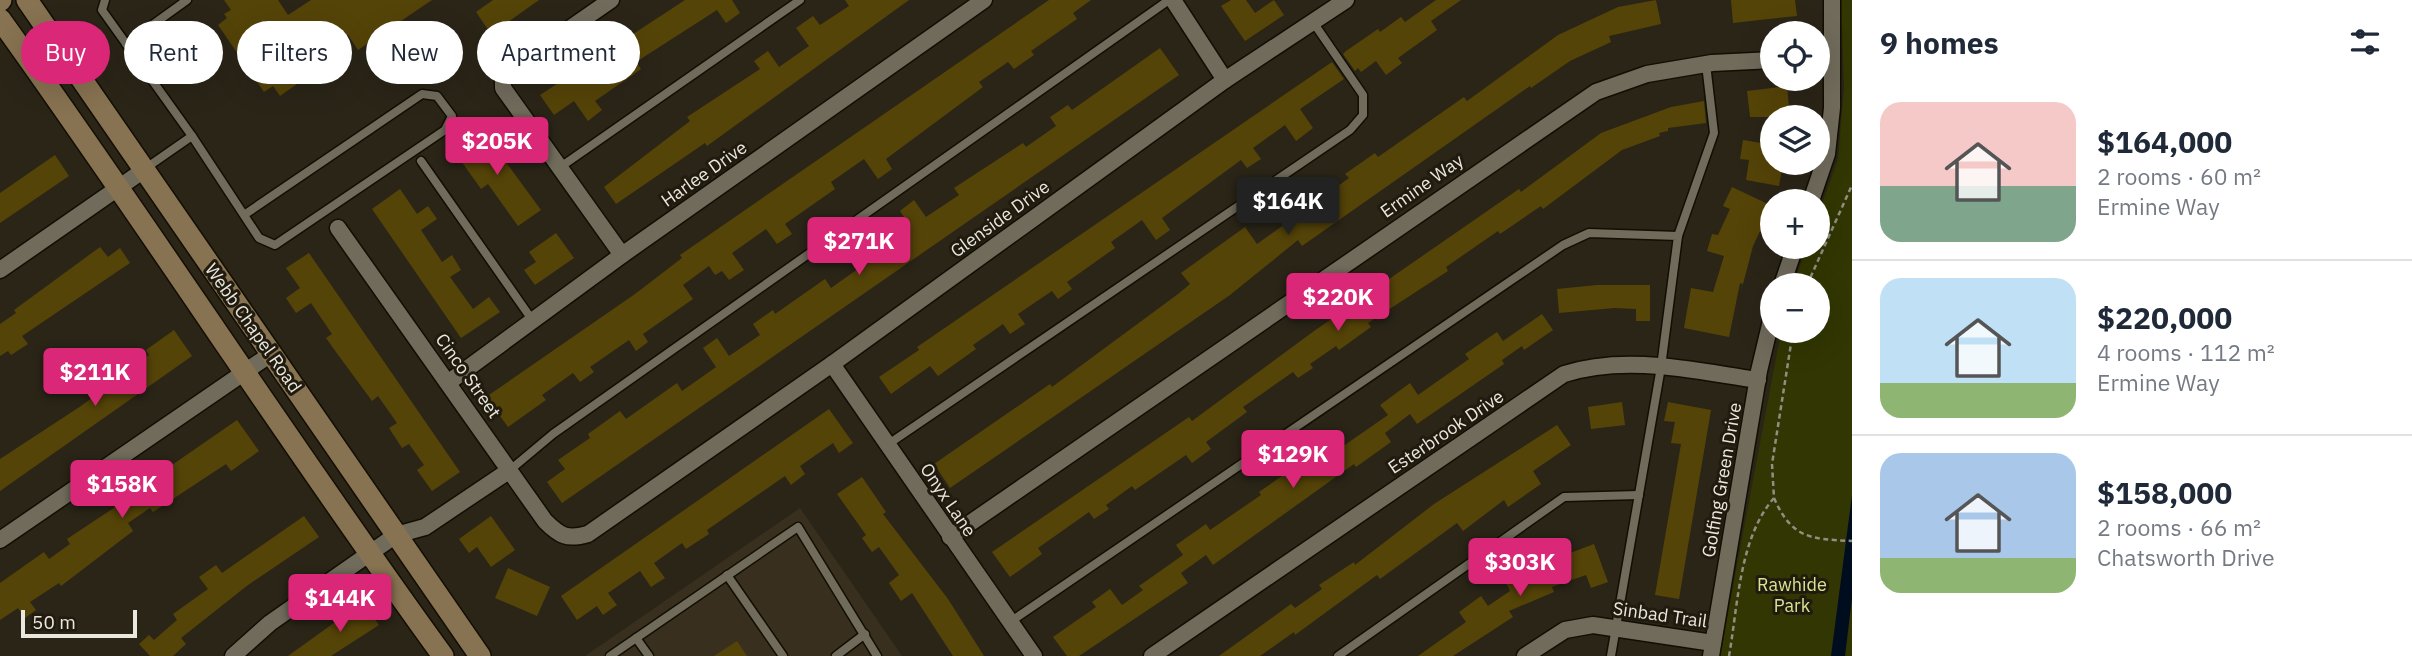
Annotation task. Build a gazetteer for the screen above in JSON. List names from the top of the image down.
{
  "streets": {
    "main road": ["Webb Chapel Road"],
    "street": [
      "Harlee Drive",
      "Ermine Way",
      "Glenside Drive",
      "Cinco Street",
      "Esterbrook Drive",
      "Golfing Green Drive",
      "Onyx Lane",
      "Sinbad Trail"
    ]
  },
  "crossings": [
    ["Harlee Drive", "Cinco Street"],
    ["Ermine Way", "Onyx Lane"],
    ["Glenside Drive", "Cinco Street"],
    ["Glenside Drive", "Onyx Lane"],
    ["Esterbrook Drive", "Golfing Green Drive"],
    ["Golfing Green Drive", "Sinbad Trail"]
  ],
  "parks": ["Rawhide Park"],
  "scale_bar": "50 m",
  "page": {
    "heading": "9 homes",
    "map_buttons": ["+", "−"],
    "chip": [
      "Buy",
      "Rent",
      "Filters",
      "New",
      "Apartment"
    ],
    "list": [
      {
        "name": "$164,000",
        "note": "2 rooms · 60 m² · Ermine Way"
      },
      {
        "name": "$220,000",
        "note": "4 rooms · 112 m² · Ermine Way"
      },
      {
        "name": "$158,000",
        "note": "2 rooms · 66 m² · Chatsworth Drive"
      }
    ],
    "price": [
      "$205K",
      "$164K",
      "$271K",
      "$220K",
      "$211K",
      "$129K",
      "$158K",
      "$303K",
      "$144K"
    ],
    "scale": "50 m"
  }
}
